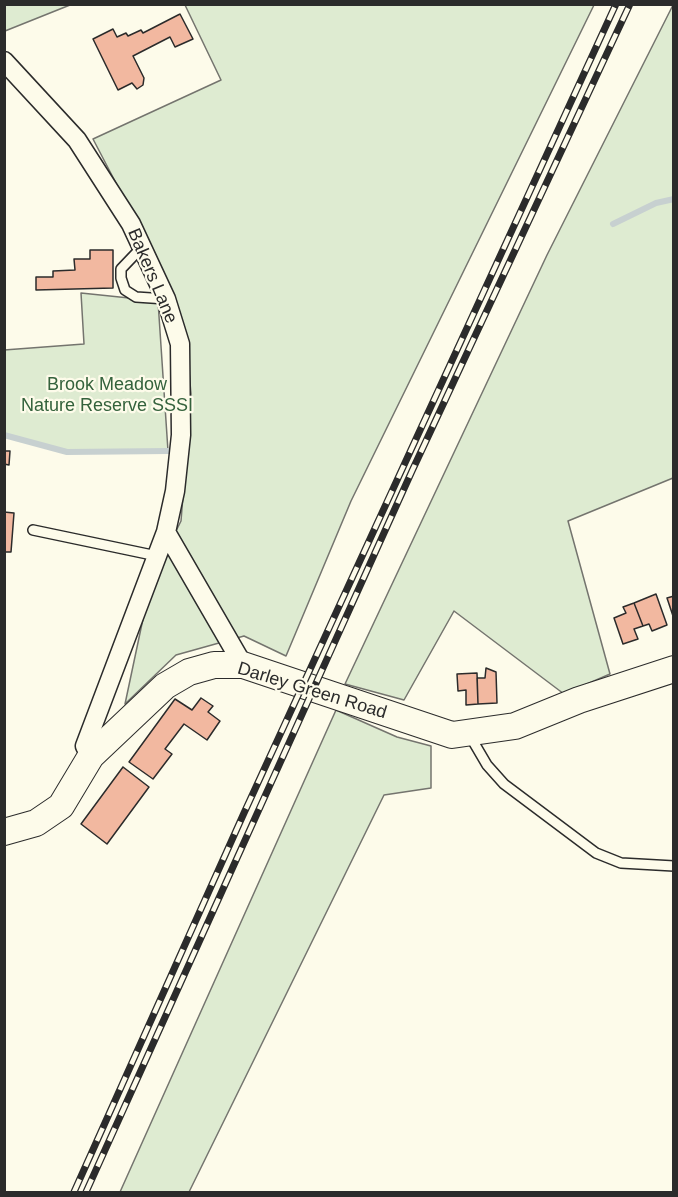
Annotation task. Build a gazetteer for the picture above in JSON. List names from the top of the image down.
{
  "streets": {
    "street": ["Bakers Lane", "Darley Green Road"]
  },
  "crossings": [
    ["Bakers Lane", "Darley Green Road"]
  ],
  "parks": ["Brook Meadow Nature Reserve SSSI"]
}
